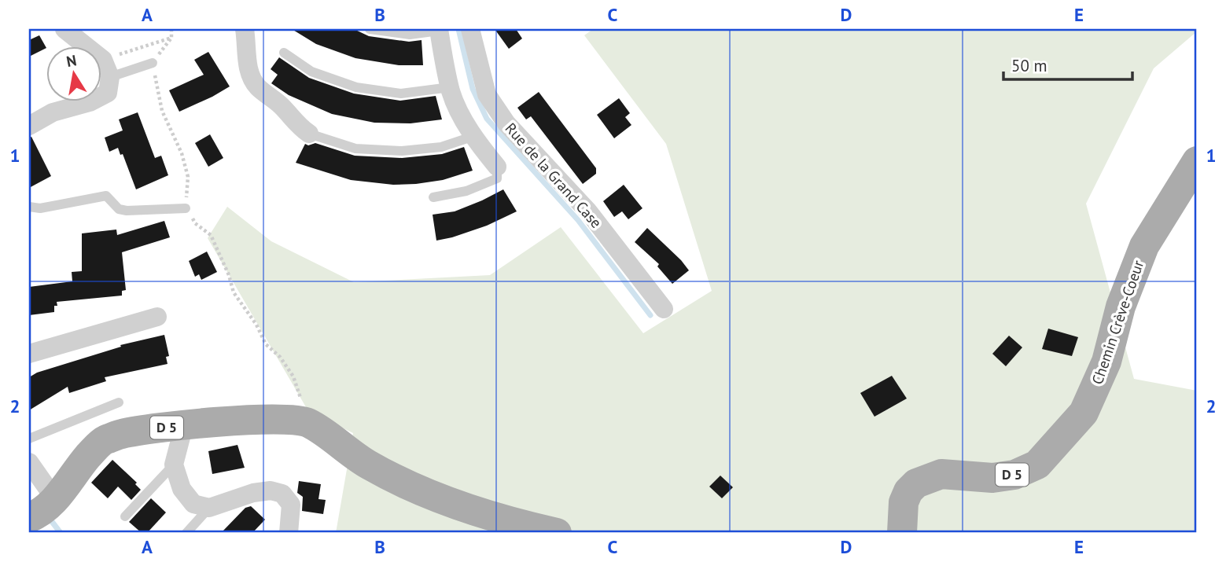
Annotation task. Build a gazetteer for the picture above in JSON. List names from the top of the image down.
{
  "streets": {
    "main road": ["Chemin Crève-Coeur", "D 5"],
    "street": ["Rue de la Grand Case"]
  },
  "scale_bar": "50 m",
  "north": "top",
  "grid": {
    "columns": [
      "A",
      "B",
      "C",
      "D",
      "E"
    ],
    "rows": ["1", "2"]
  }
}
